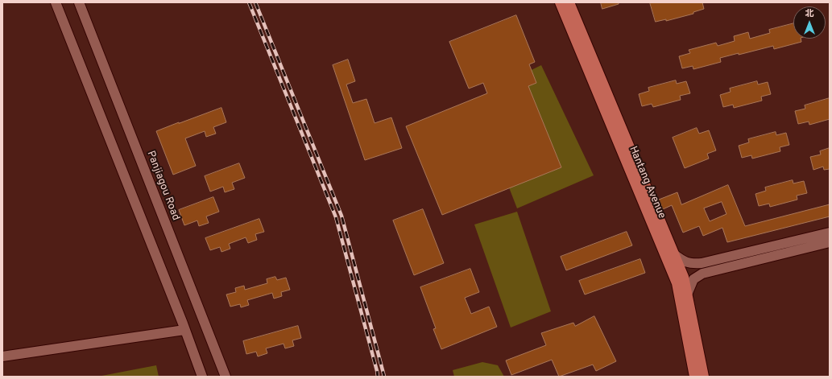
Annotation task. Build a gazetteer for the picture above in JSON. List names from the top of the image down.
{
  "streets": {
    "main road": ["Hantang Avenue"],
    "street": ["Panjiagou Road"]
  },
  "north": "top"
}
